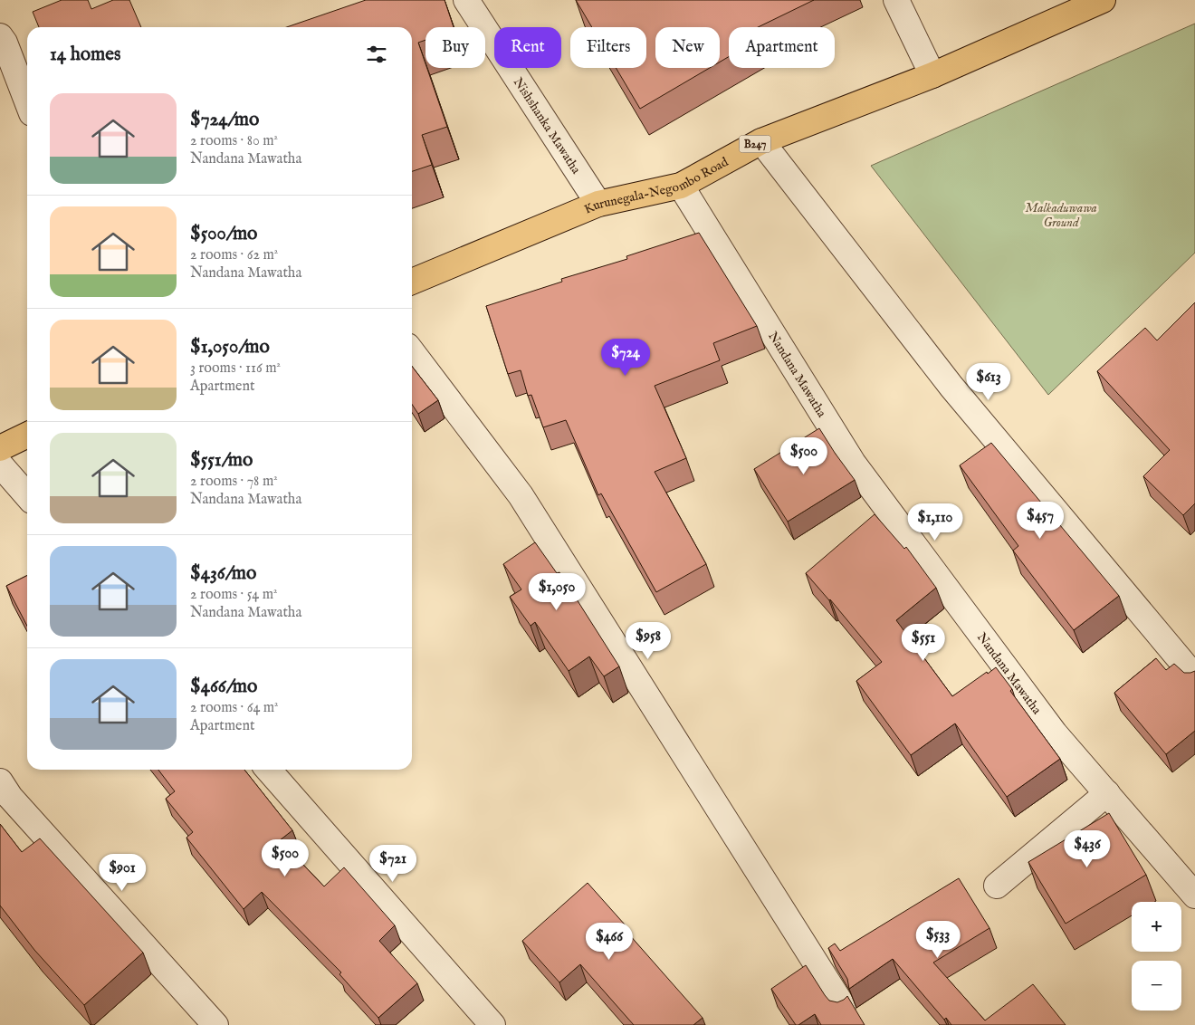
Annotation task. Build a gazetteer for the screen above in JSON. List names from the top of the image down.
{
  "streets": {
    "main road": ["B247", "Kurunegala-Negombo Road"],
    "street": ["Nishshanka Mawatha", "Nandana Mawatha"]
  },
  "crossings": [
    ["Nishshanka Mawatha", "Kurunegala-Negombo Road"],
    ["Kurunegala-Negombo Road", "Nandana Mawatha"]
  ],
  "parks": ["Malkaduwawa Ground"],
  "page": {
    "chip": [
      "Buy",
      "Rent",
      "Filters",
      "New",
      "Apartment"
    ],
    "heading": "14 homes",
    "list": [
      {
        "name": "$724/mo",
        "note": "2 rooms · 80 m² · Nandana Mawatha"
      },
      {
        "name": "$500/mo",
        "note": "2 rooms · 62 m² · Nandana Mawatha"
      },
      {
        "name": "$1,050/mo",
        "note": "3 rooms · 116 m² · Apartment"
      },
      {
        "name": "$551/mo",
        "note": "2 rooms · 78 m² · Nandana Mawatha"
      },
      {
        "name": "$436/mo",
        "note": "2 rooms · 54 m² · Nandana Mawatha"
      },
      {
        "name": "$466/mo",
        "note": "2 rooms · 64 m² · Apartment"
      }
    ],
    "price": [
      "$724",
      "$613",
      "$500",
      "$457",
      "$1,110",
      "$1,050",
      "$958",
      "$551",
      "$436",
      "$500",
      "$721",
      "$901",
      "$533",
      "$466"
    ],
    "map_buttons": ["+", "−"]
  }
}
